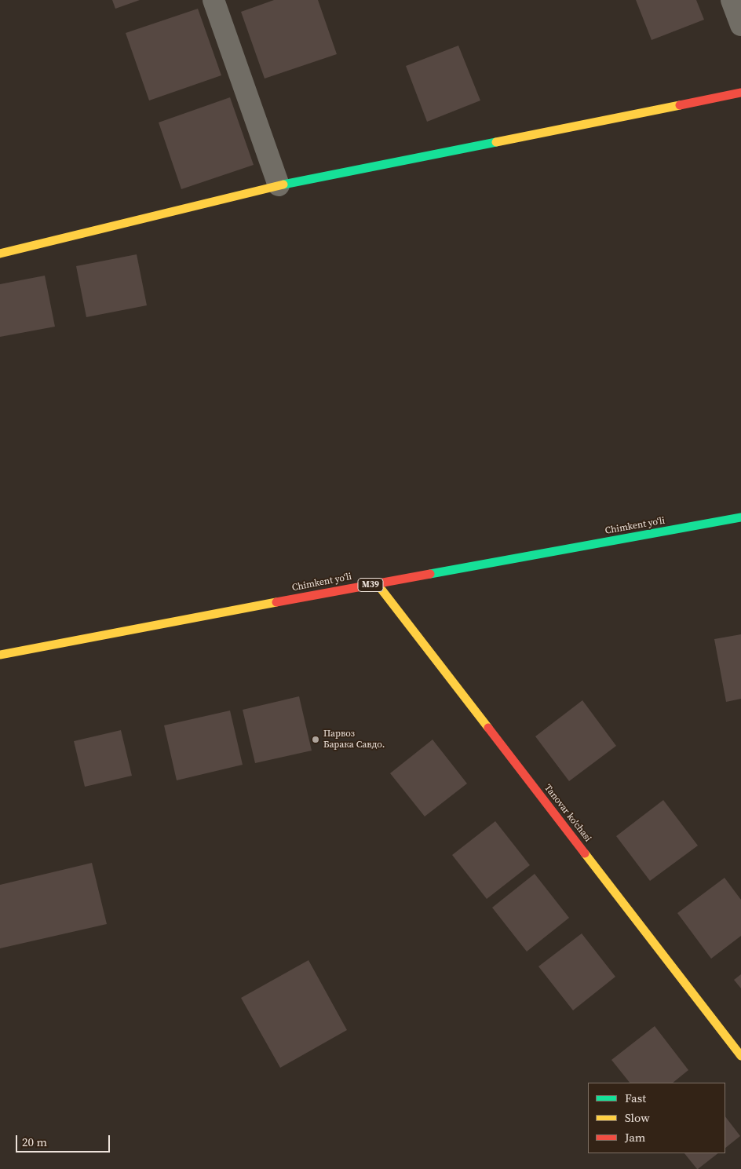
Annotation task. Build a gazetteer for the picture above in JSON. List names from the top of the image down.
{
  "streets": {
    "main road": ["Chimkent yo‘li", "M39", "Tanovar ko'chasi"]
  },
  "crossings": [
    ["Chimkent yo‘li", "Tanovar ko'chasi"]
  ],
  "places": ["Парвоз Барака Савдо."],
  "legend": ["Fast", "Slow", "Jam"],
  "scale_bar": "20 m"
}
